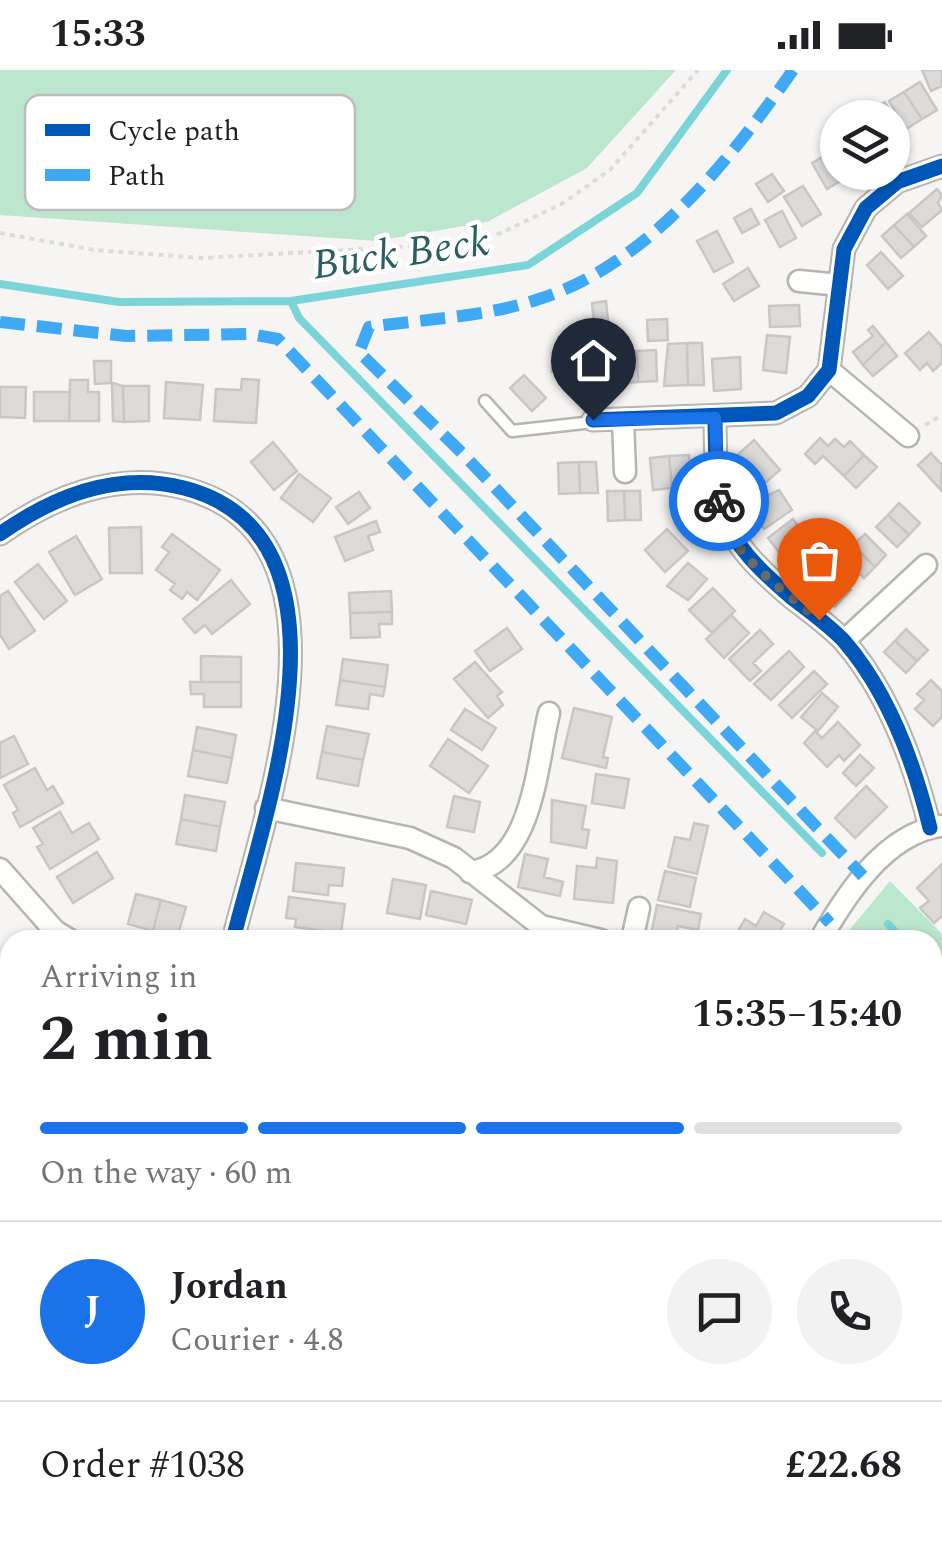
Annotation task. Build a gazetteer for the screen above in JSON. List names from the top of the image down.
{
  "water": ["Buck Beck"],
  "legend": ["Cycle path", "Path"],
  "page": {
    "status": "15:33",
    "heading": ["2 min", "Arriving in", "15:35–15:40"],
    "panel": [
      "Jordan",
      "Courier · 4.8",
      "Order #1038",
      "£22.68"
    ],
    "bar": "On the way · 60 m",
    "round": "J"
  }
}
